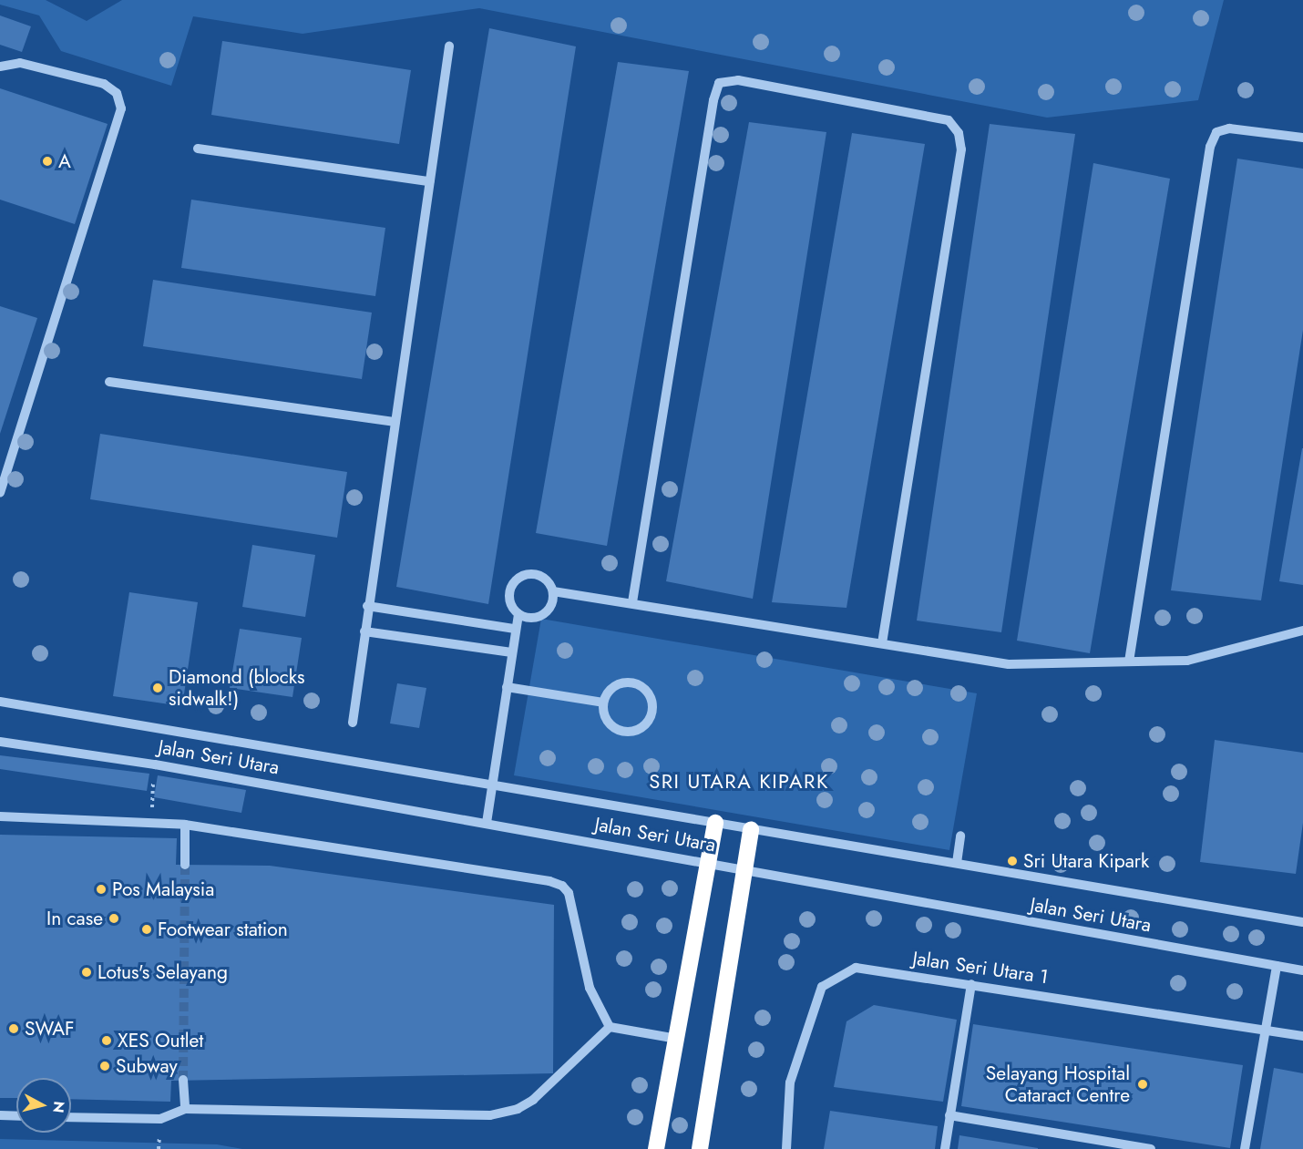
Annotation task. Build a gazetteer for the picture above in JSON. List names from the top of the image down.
{
  "streets": {
    "street": ["Jalan Seri Utara", "Jalan Seri Utara 1"]
  },
  "districts": ["SRI UTARA KIPARK"],
  "places": [
    "A",
    "Diamond (blocks sidwalk!)",
    "Sri Utara Kipark",
    "Pos Malaysia",
    "In case",
    "Footwear station",
    "Lotus's Selayang",
    "SWAF",
    "XES Outlet",
    "Subway",
    "Selayang Hospital Cataract Centre"
  ],
  "north": "right"
}
